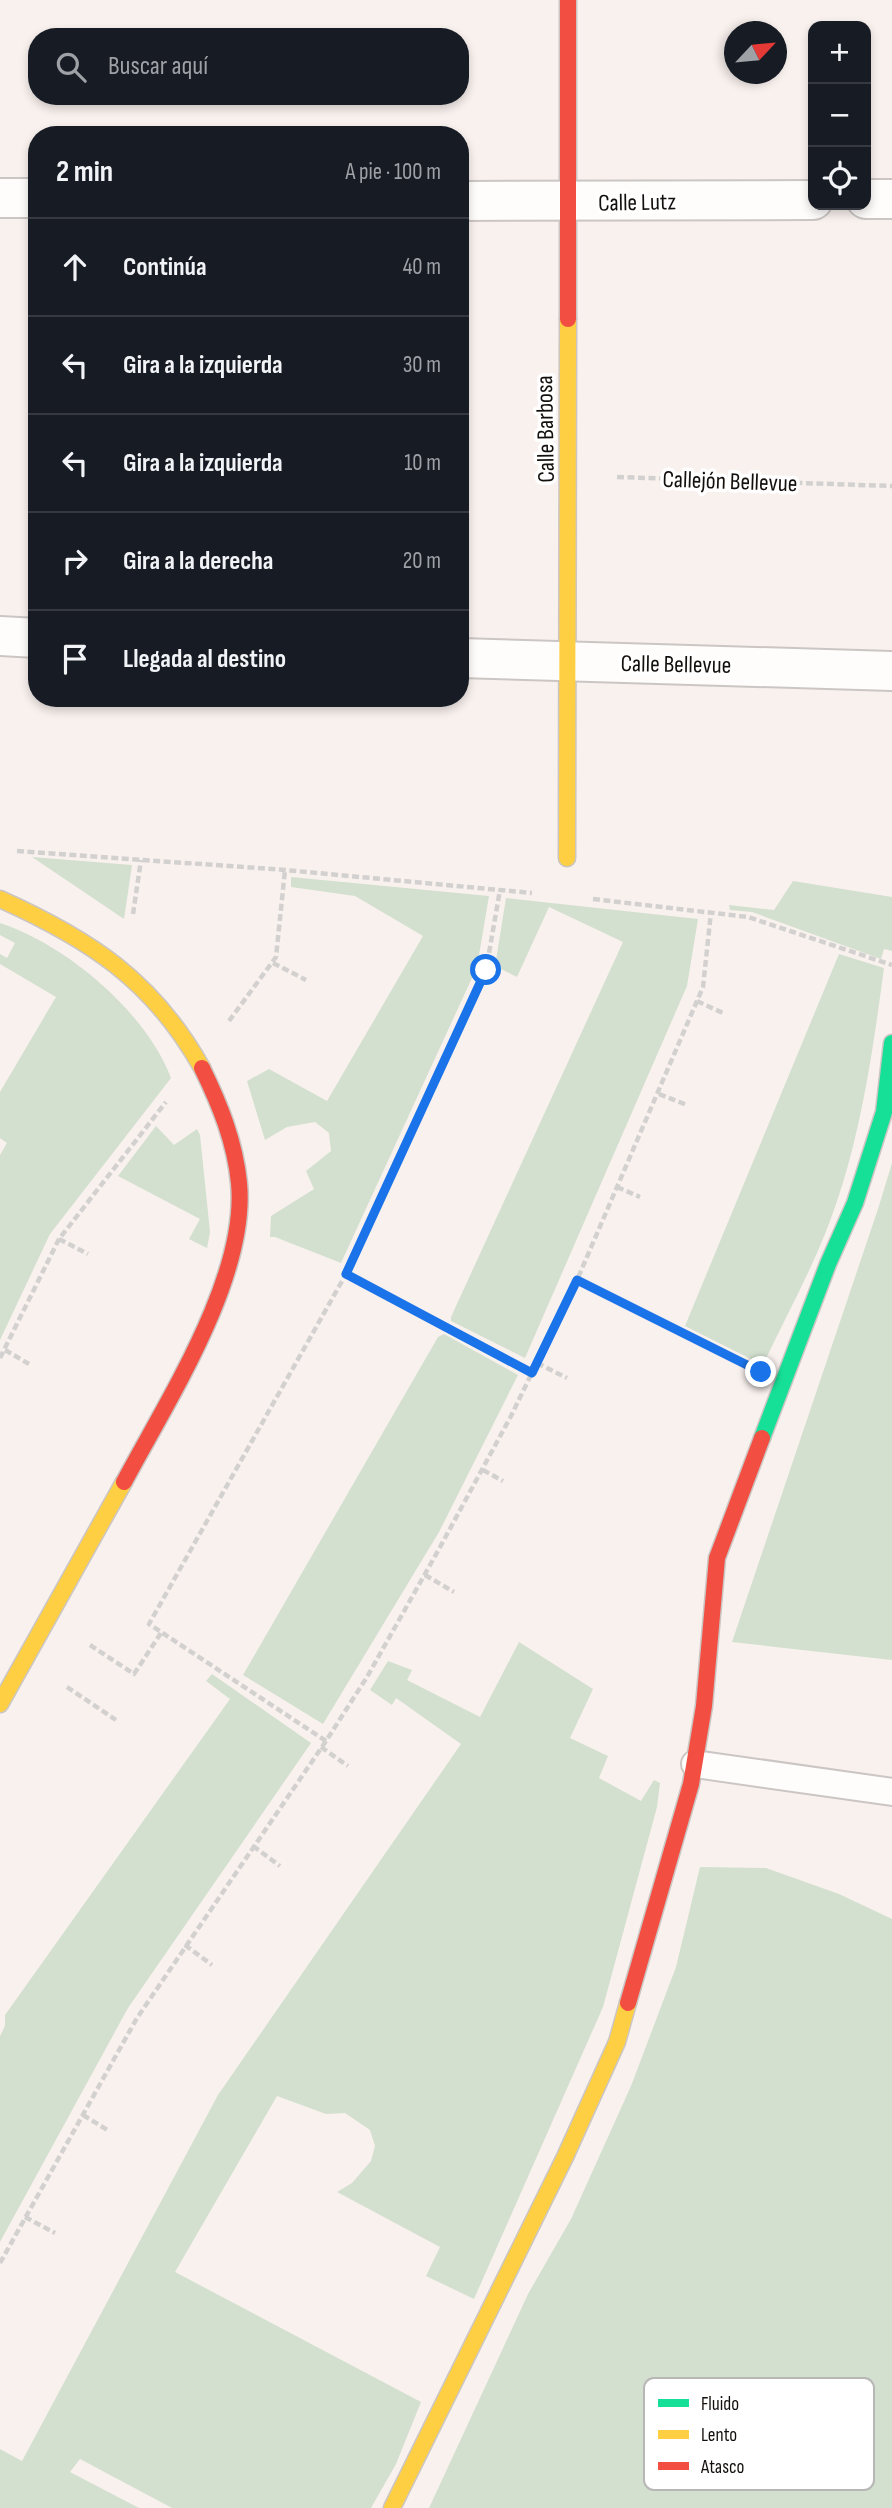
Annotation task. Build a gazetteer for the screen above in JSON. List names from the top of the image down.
{
  "streets": {
    "street": ["Calle Lutz", "Calle Barbosa", "Calle Bellevue"],
    "path": ["Callejón Bellevue"]
  },
  "crossings": [
    ["Calle Lutz", "Calle Barbosa"],
    ["Calle Barbosa", "Callejón Bellevue"],
    ["Calle Barbosa", "Calle Bellevue"]
  ],
  "legend": ["Fluido", "Lento", "Atasco"],
  "north": "top right",
  "page": {
    "map_buttons": ["+", "−"],
    "search": "Buscar aquí",
    "heading": ["2 min", "A pie · 100 m"],
    "list": [
      ["Continúa", "40 m"],
      ["Gira a la izquierda", "30 m"],
      ["Gira a la izquierda", "10 m"],
      ["Gira a la derecha", "20 m"],
      "Llegada al destino"
    ]
  }
}
